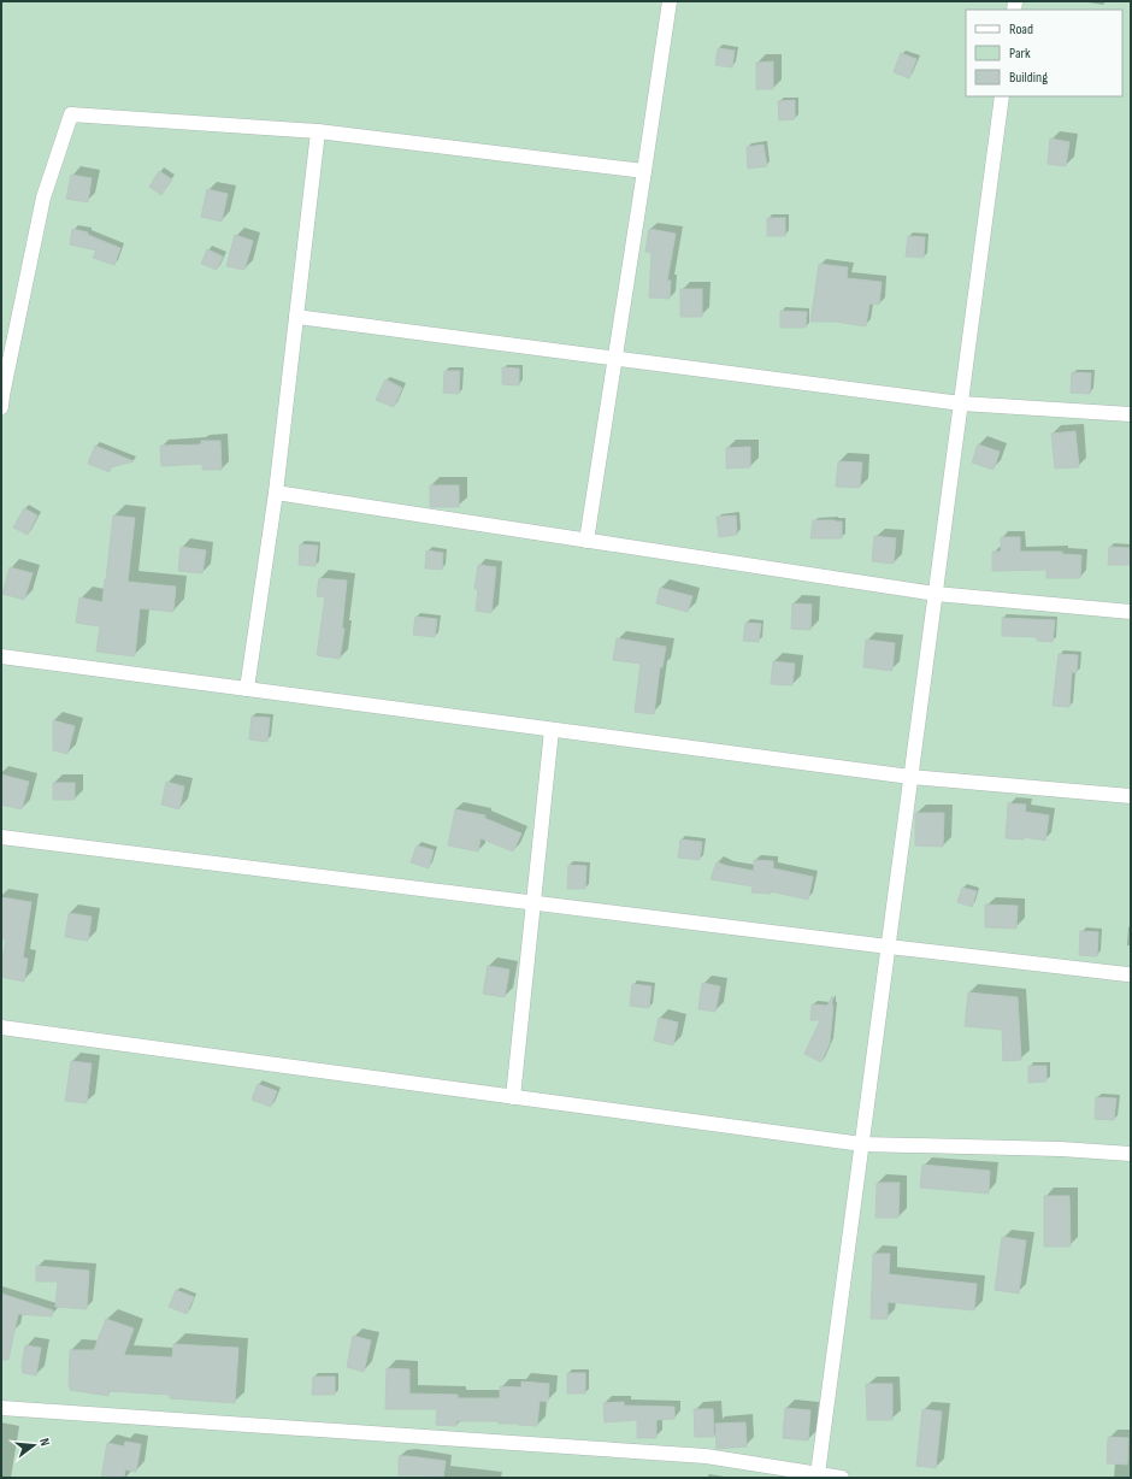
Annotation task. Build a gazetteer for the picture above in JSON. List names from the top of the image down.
{
  "legend": ["Road", "Park", "Building"],
  "north": "right"
}
